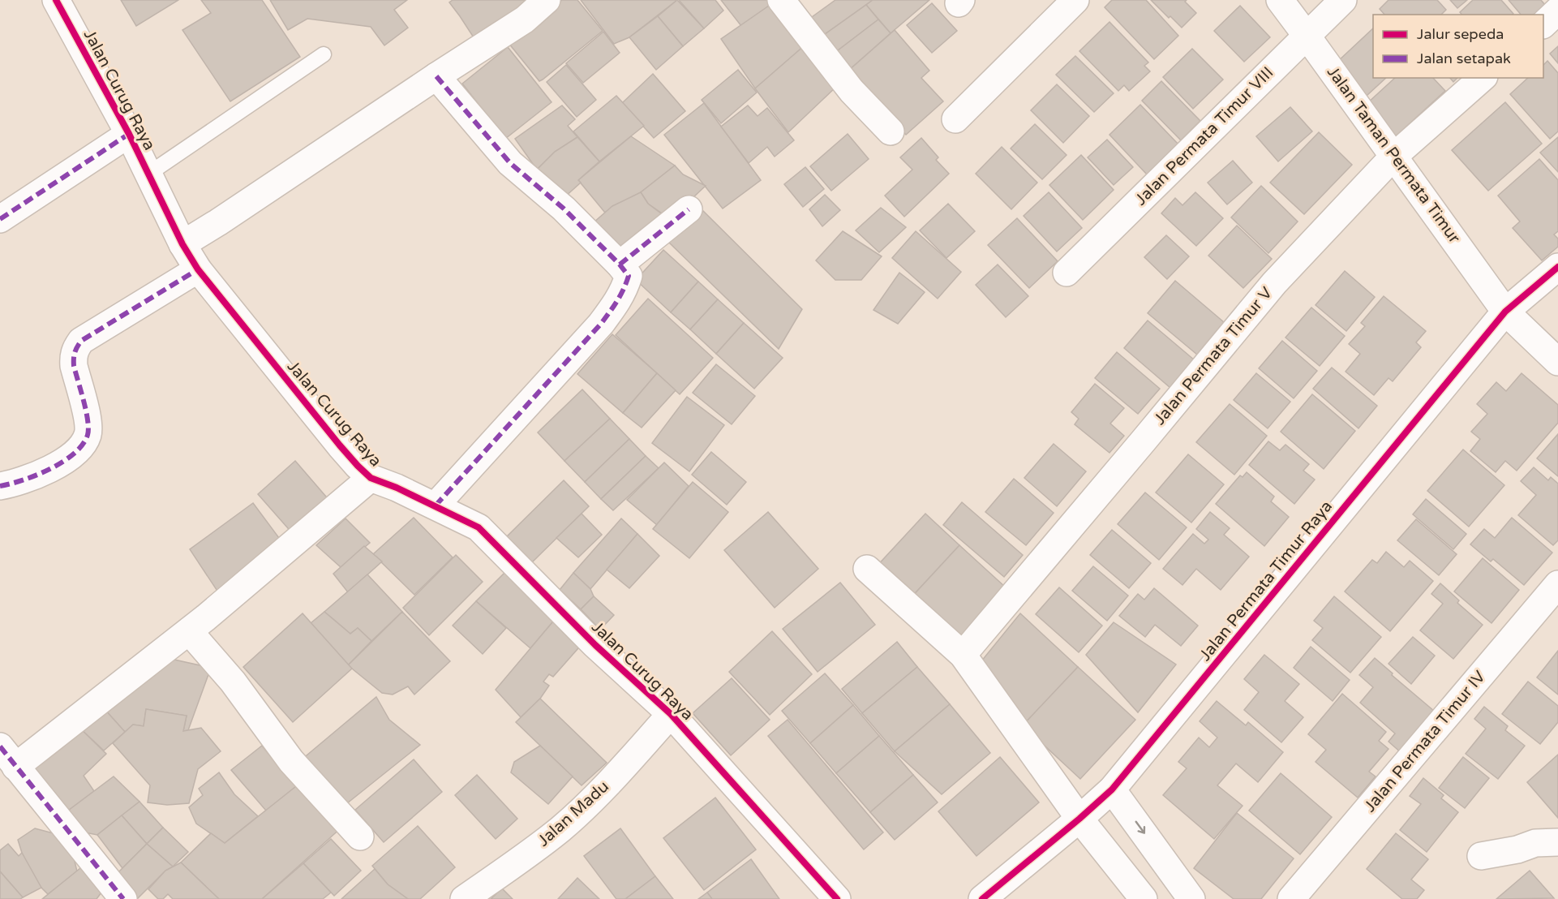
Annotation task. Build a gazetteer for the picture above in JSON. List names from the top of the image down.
{
  "streets": {
    "street": [
      "Jalan Curug Raya",
      "Jalan Permata Timur VIII",
      "Jalan Taman Permata Timur",
      "Jalan Permata Timur V",
      "Jalan Permata Timur Raya",
      "Jalan Permata Timur IV",
      "Jalan Madu"
    ]
  },
  "crossings": [
    ["Jalan Curug Raya", "Jalan Madu"],
    ["Jalan Permata Timur VIII", "Jalan Taman Permata Timur"],
    ["Jalan Taman Permata Timur", "Jalan Permata Timur V"],
    ["Jalan Taman Permata Timur", "Jalan Permata Timur Raya"]
  ],
  "legend": ["Jalur sepeda", "Jalan setapak"]
}
